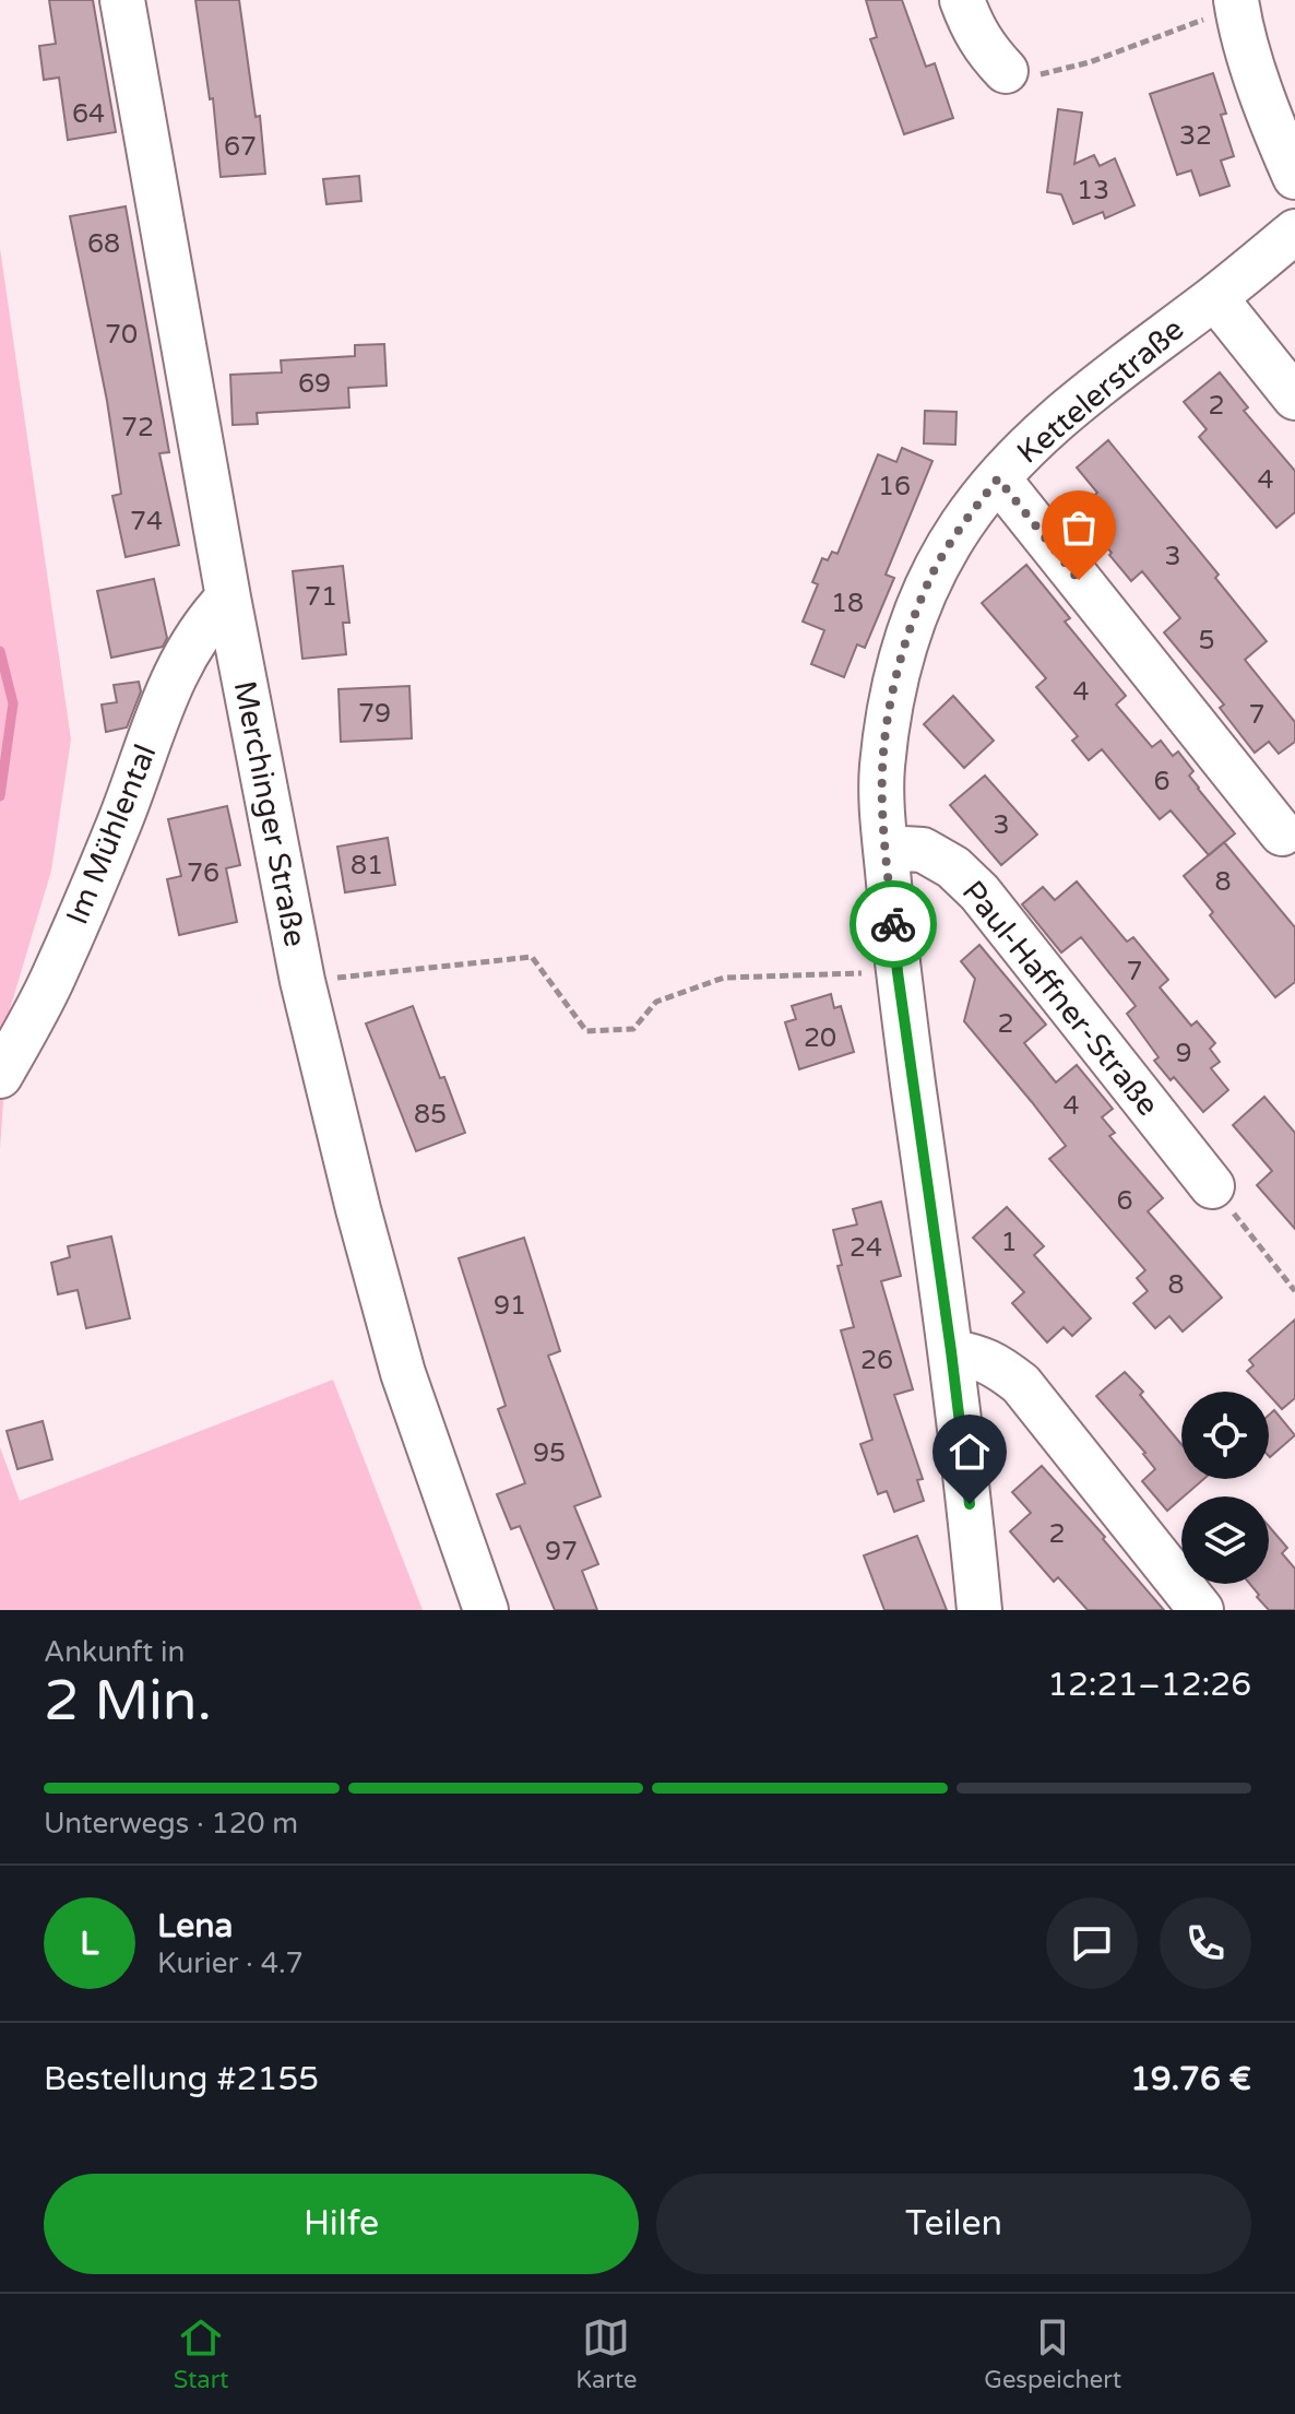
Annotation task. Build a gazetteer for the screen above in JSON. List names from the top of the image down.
{
  "streets": {
    "street": [
      "Kettelerstraße",
      "Merchinger Straße",
      "Im Mühlental",
      "Paul-Haffner-Straße"
    ]
  },
  "crossings": [
    ["Kettelerstraße", "Paul-Haffner-Straße"],
    ["Merchinger Straße", "Im Mühlental"]
  ],
  "house_numbers": [
    "64",
    "32",
    "67",
    "13",
    "68",
    "70",
    "69",
    "2",
    "72",
    "4",
    "16",
    "74",
    "3",
    "71",
    "18",
    "5",
    "4",
    "79",
    "7",
    "6",
    "3",
    "81",
    "76",
    "8",
    "7",
    "2",
    "20",
    "9",
    "4",
    "85",
    "6",
    "1",
    "24",
    "8",
    "91",
    "26",
    "95",
    "2",
    "97"
  ],
  "page": {
    "heading": ["2 Min.", "Ankunft in", "12:21–12:26"],
    "panel": [
      "Lena",
      "Kurier · 4.7",
      "Bestellung #2155",
      "19.76 €"
    ],
    "bar": "Unterwegs · 120 m",
    "round": "L",
    "buttons": ["Hilfe", "Teilen"],
    "tabs": ["Start", "Karte", "Gespeichert"]
  }
}
